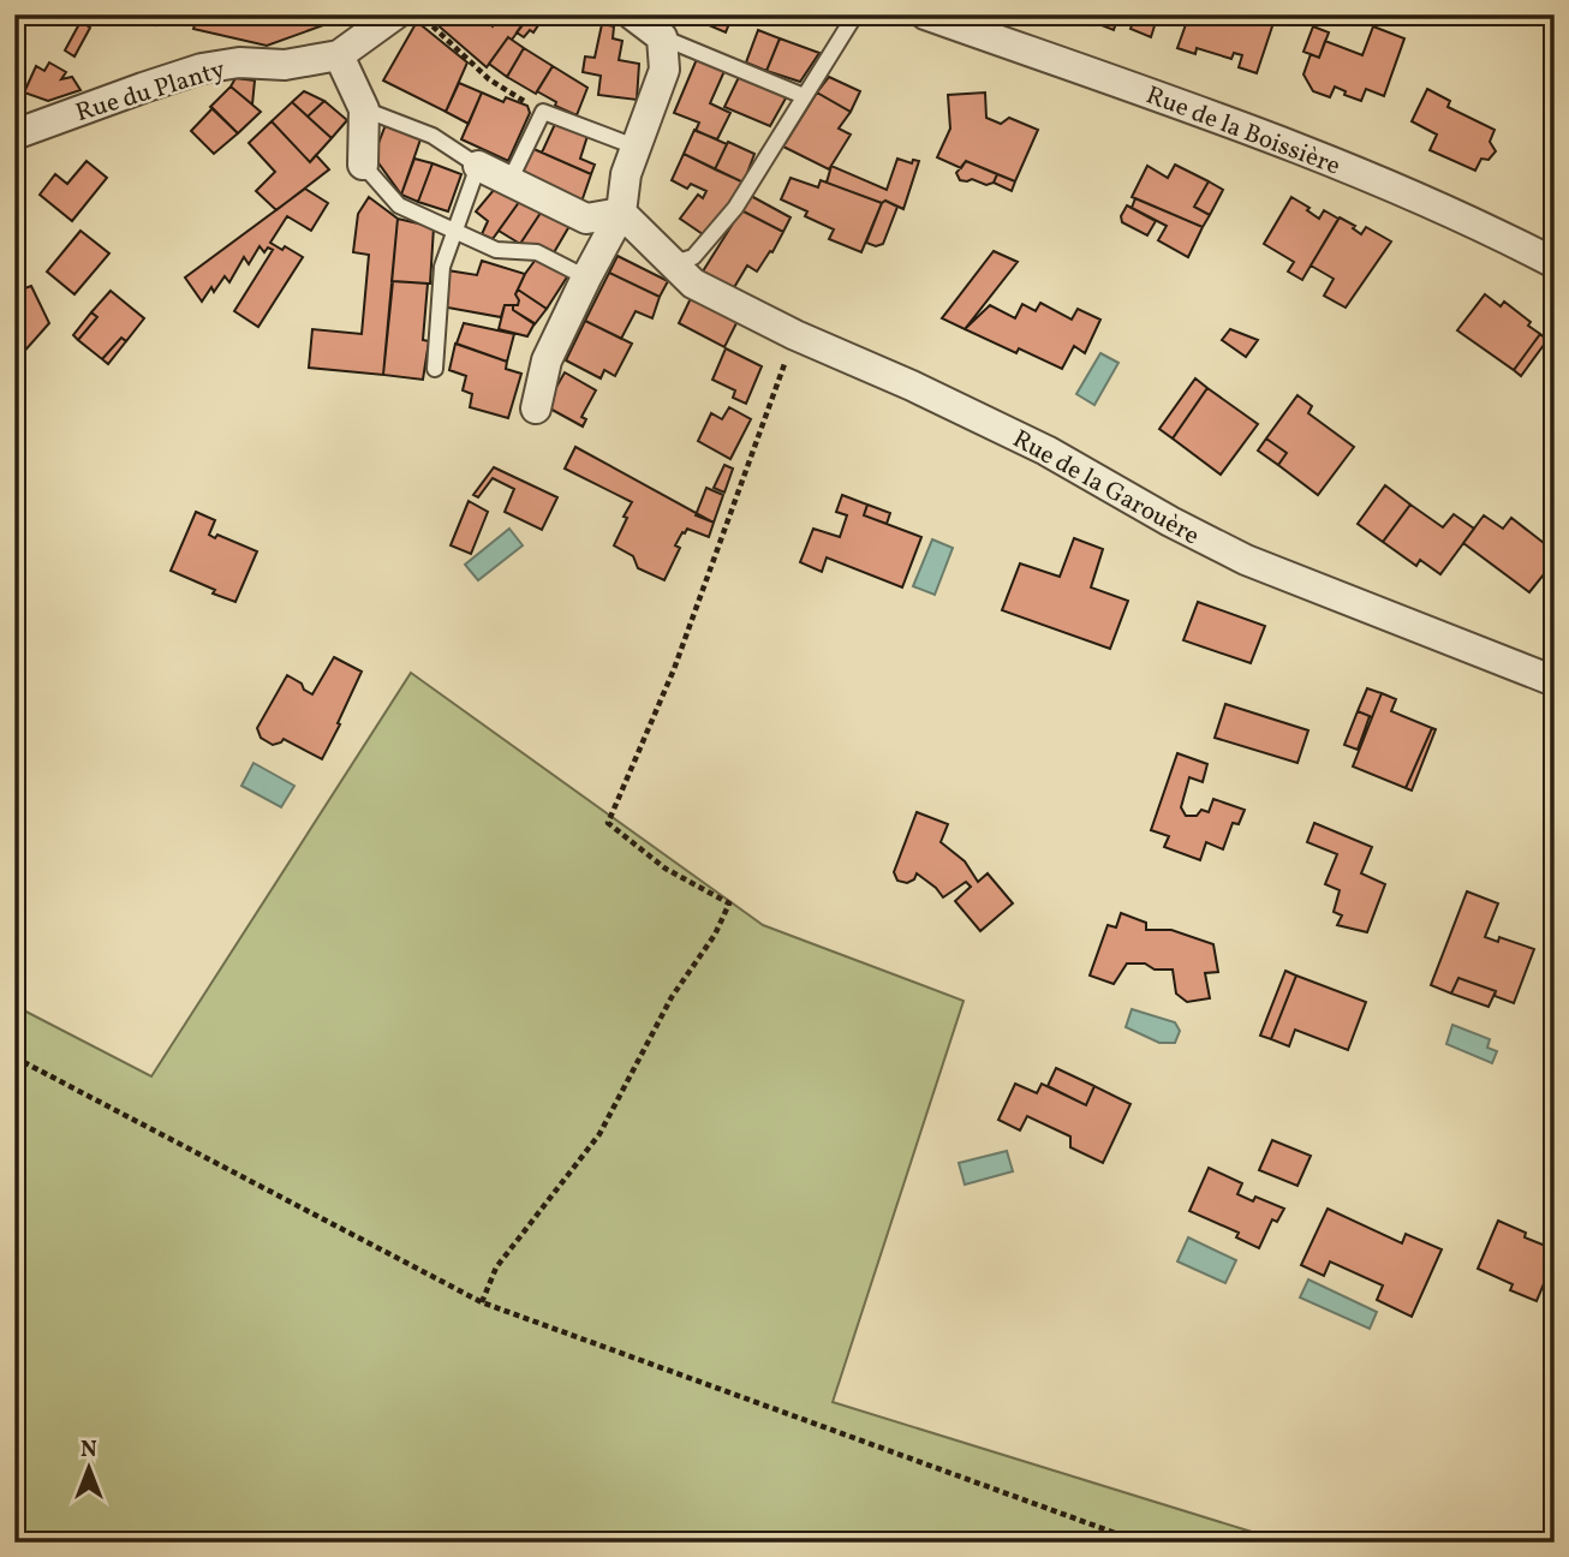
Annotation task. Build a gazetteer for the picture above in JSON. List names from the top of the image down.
{
  "streets": {
    "street": ["Rue du Planty", "Rue de la Boissière", "Rue de la Garouère"]
  },
  "north": "top"
}
